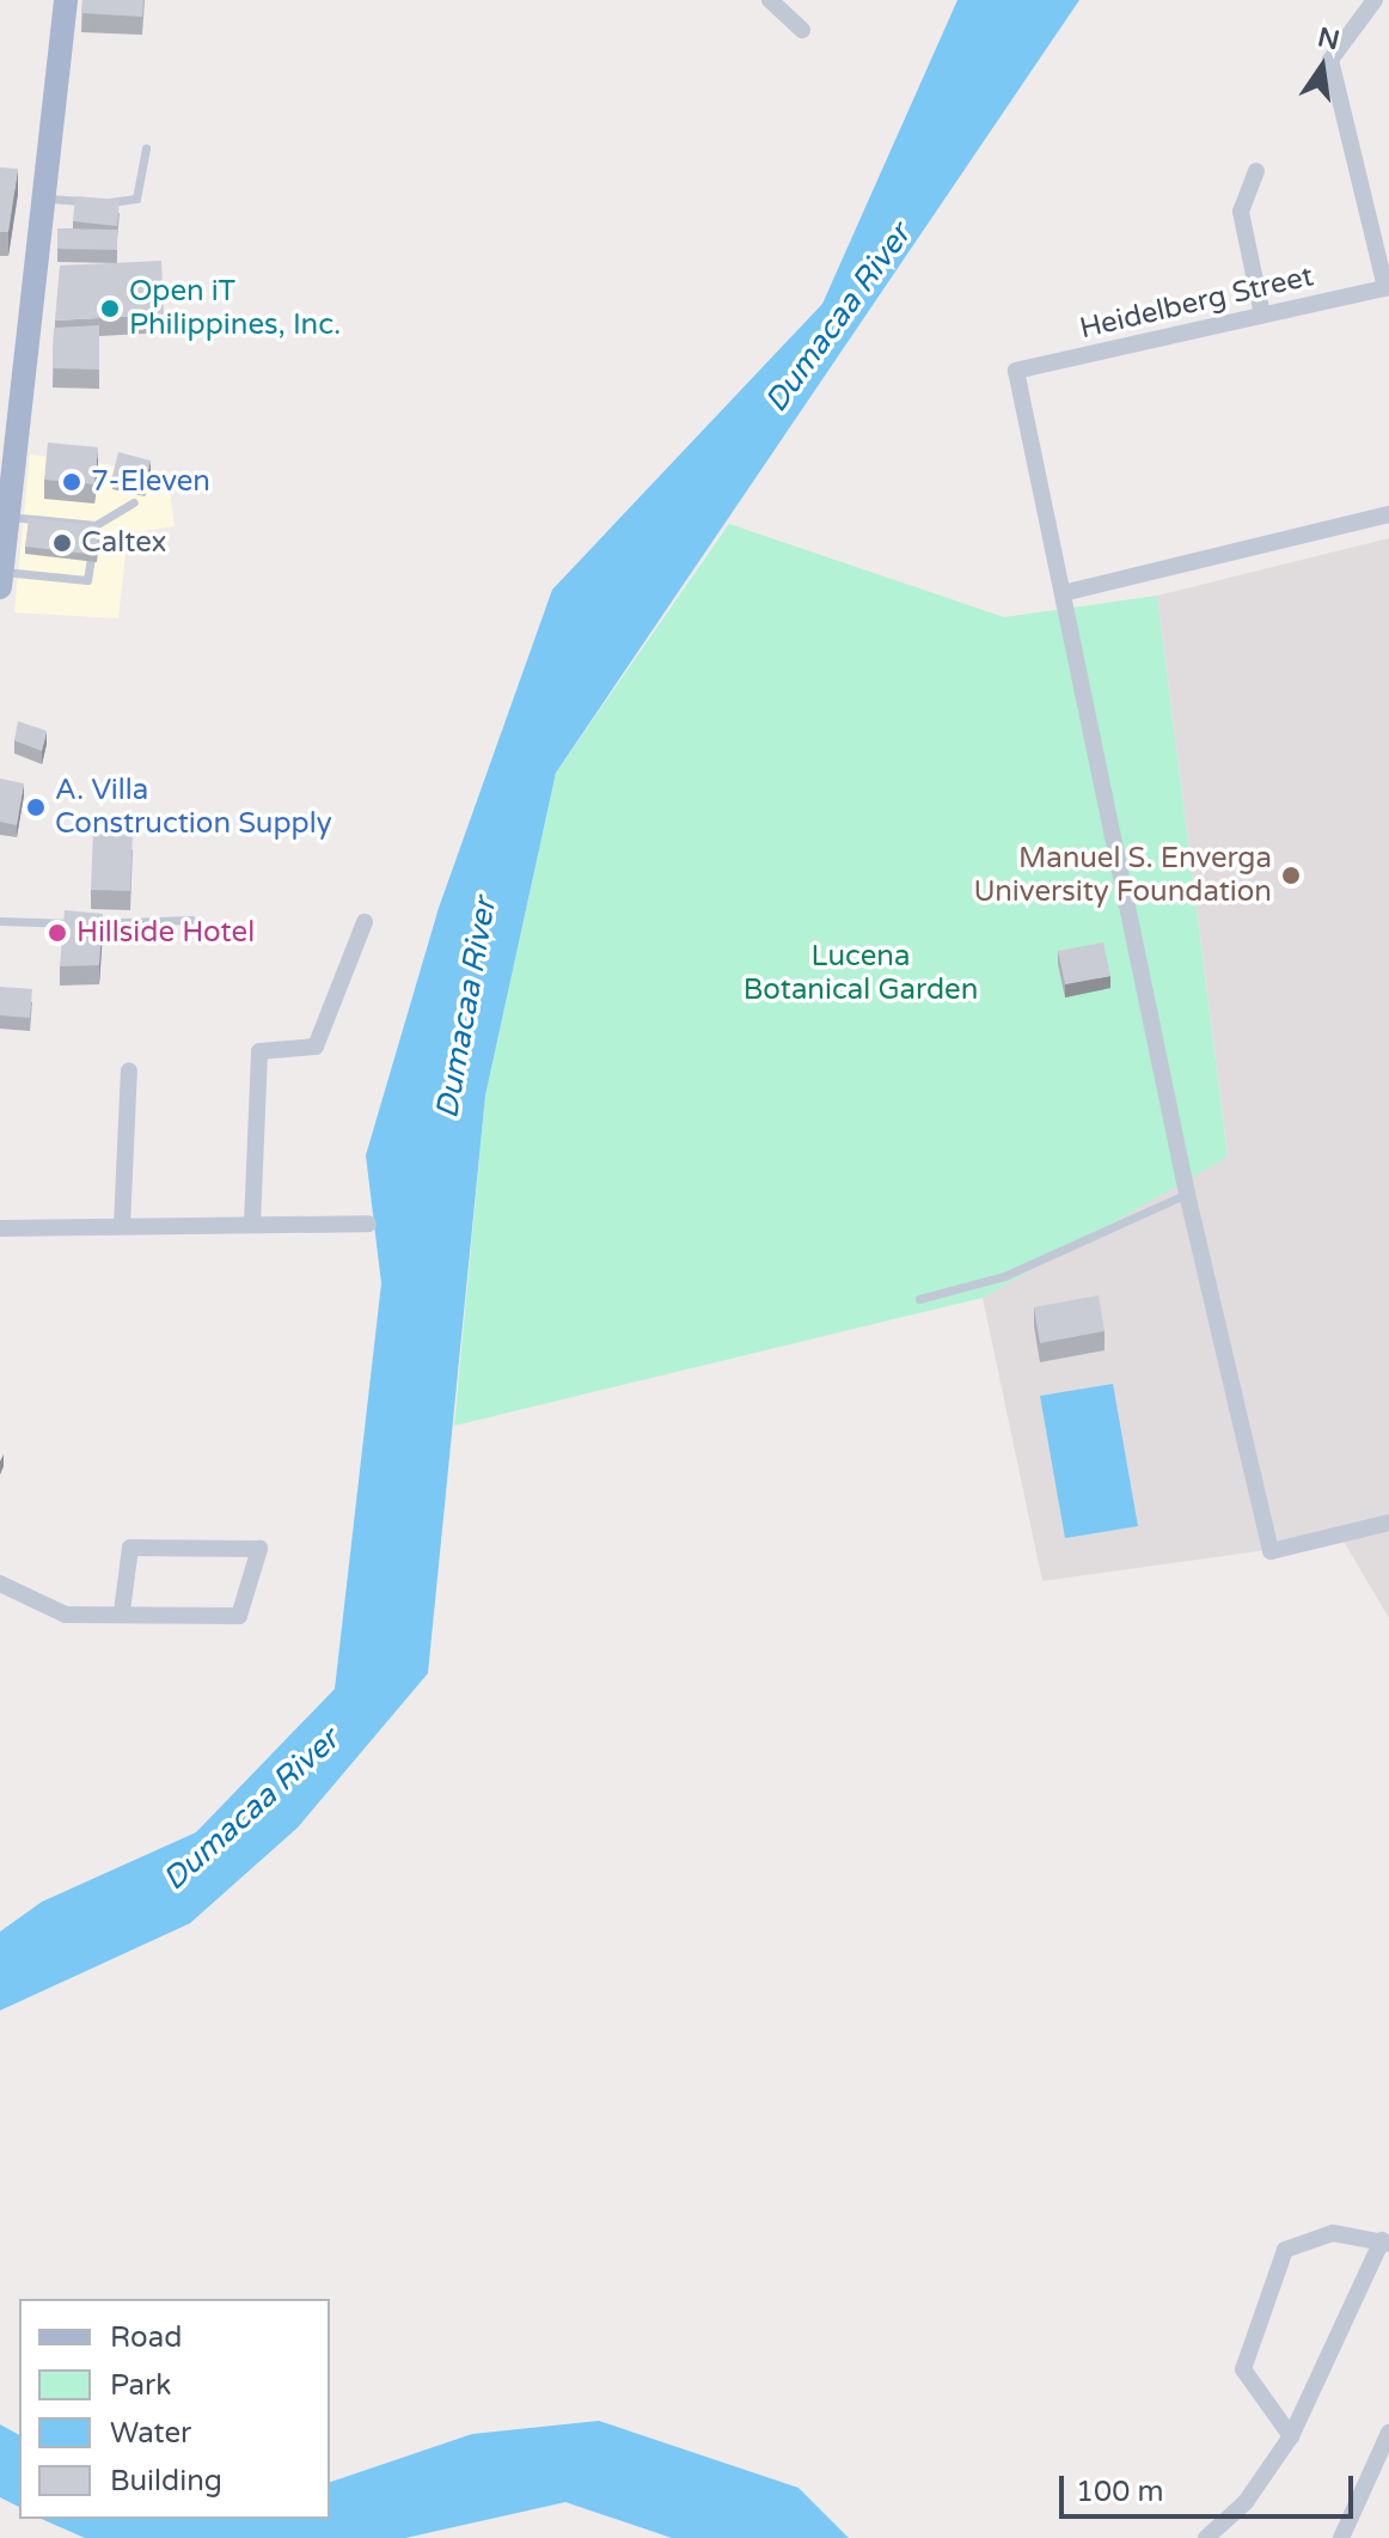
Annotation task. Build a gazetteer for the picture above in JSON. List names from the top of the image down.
{
  "streets": {
    "street": ["Heidelberg Street"]
  },
  "water": ["Dumacaa River"],
  "parks": ["Lucena Botanical Garden"],
  "places": [
    "Open iT Philippines, Inc.",
    "7-Eleven",
    "Caltex",
    "A. Villa Construction Supply",
    "Manuel S. Enverga University Foundation",
    "Hillside Hotel"
  ],
  "legend": [
    "Road",
    "Park",
    "Water",
    "Building"
  ],
  "scale_bar": "100 m",
  "north": "top"
}
